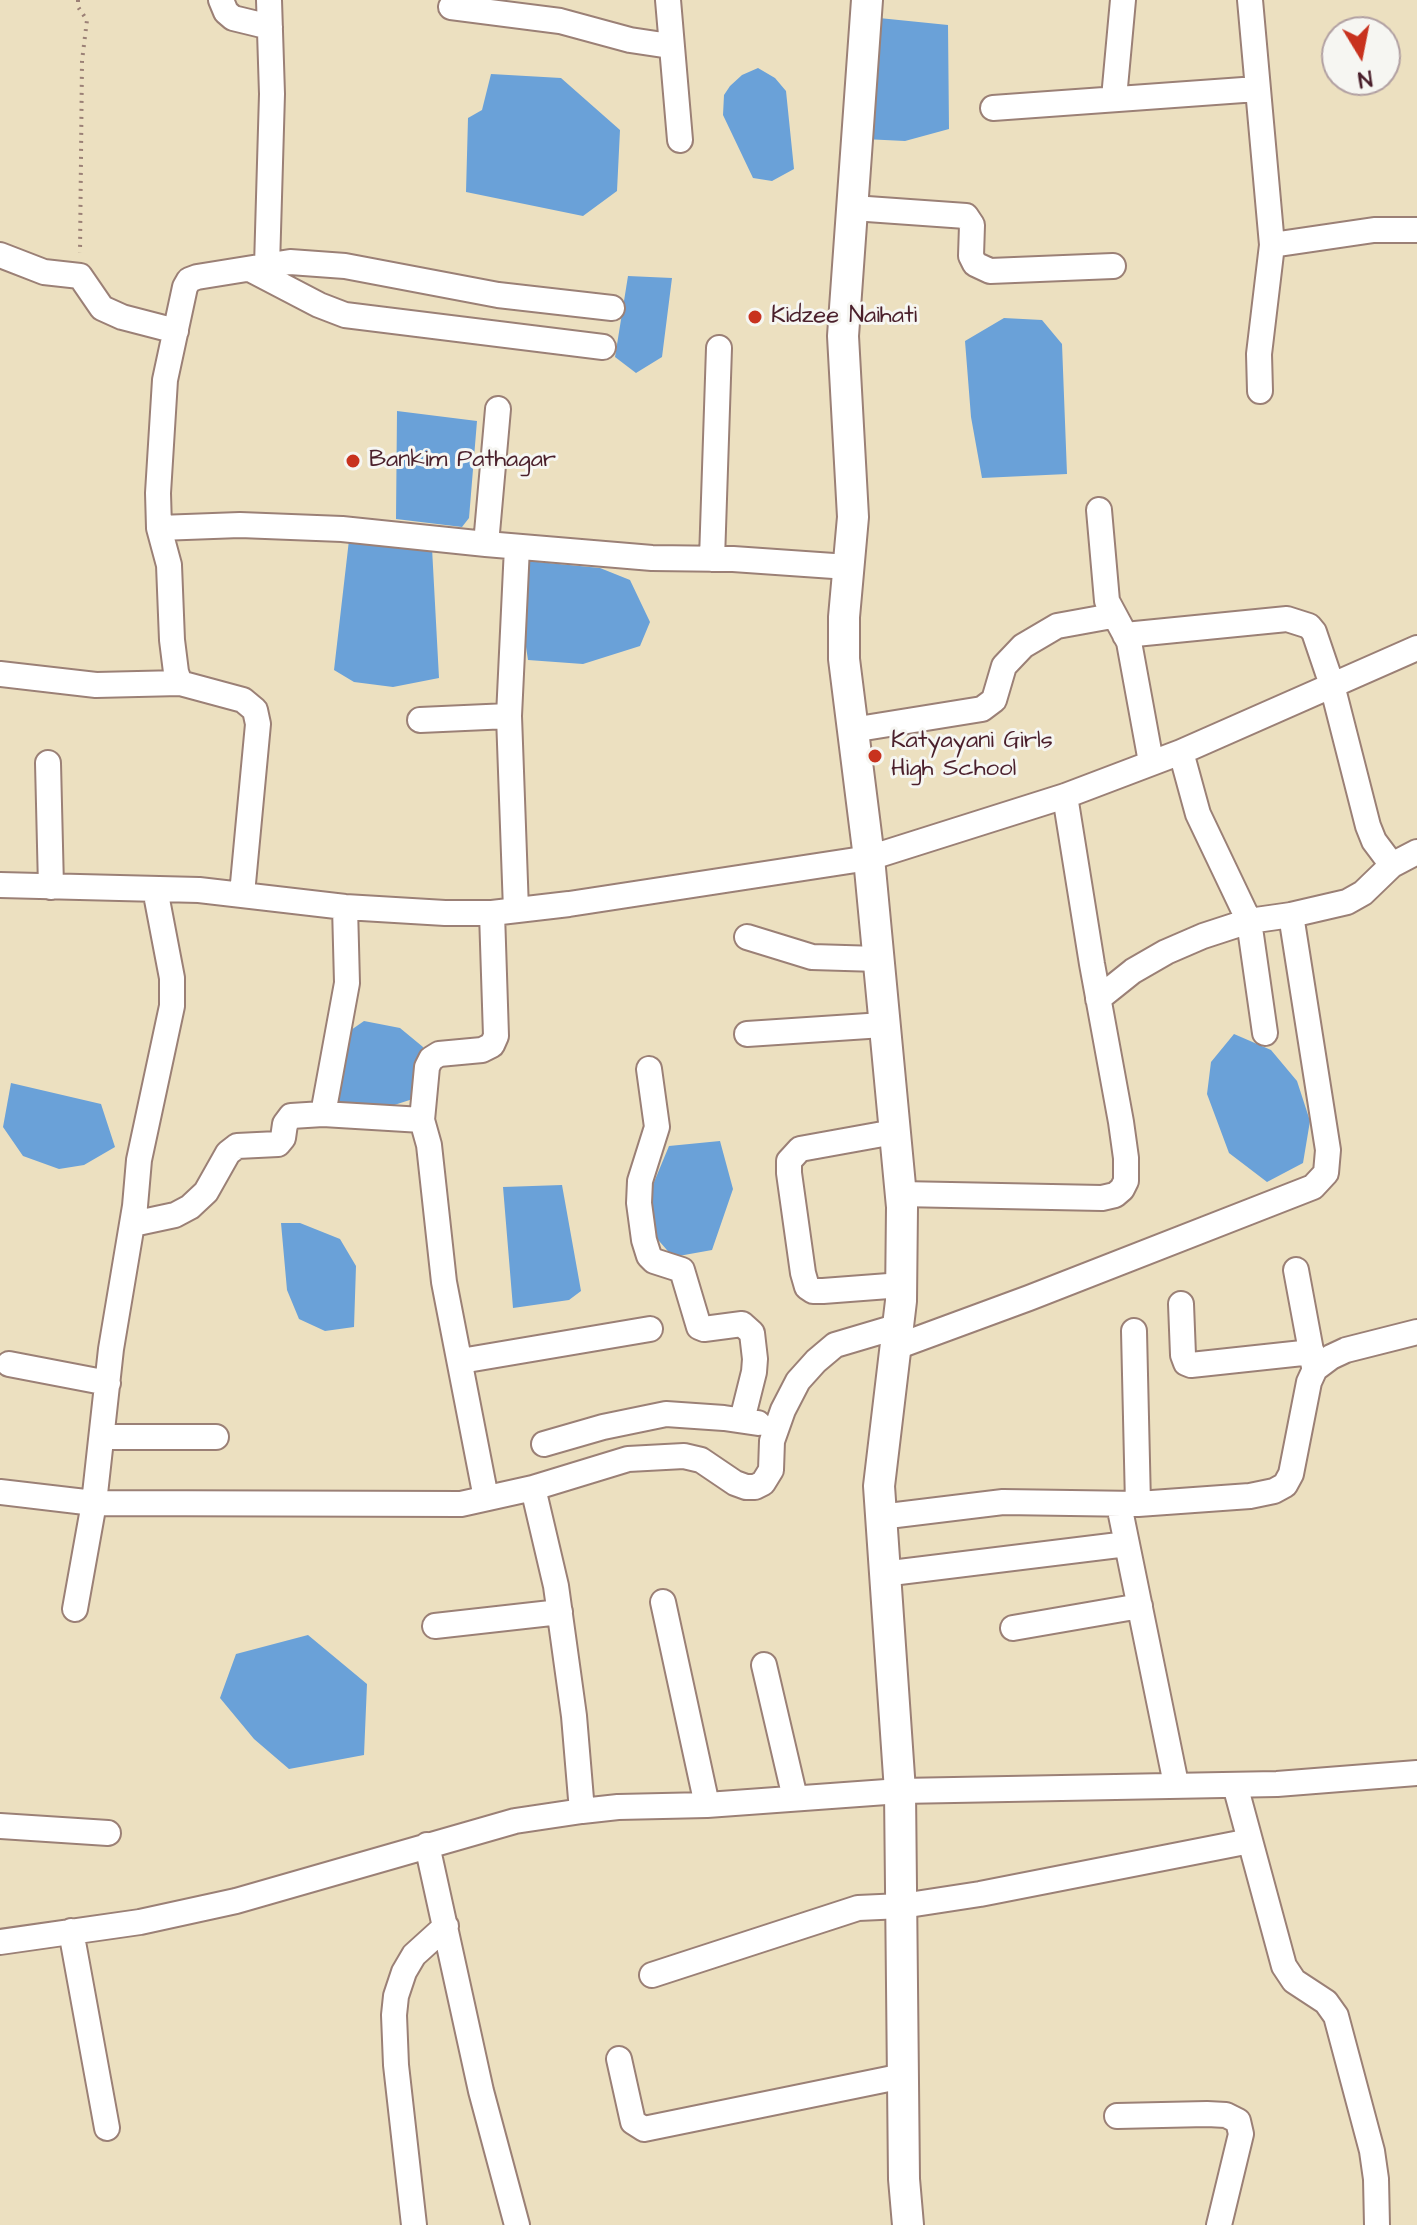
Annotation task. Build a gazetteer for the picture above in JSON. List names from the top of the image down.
{
  "places": ["Kidzee Naihati", "Bankim Pathagar", "Katyayani Girls High School"],
  "north": "bottom"
}
